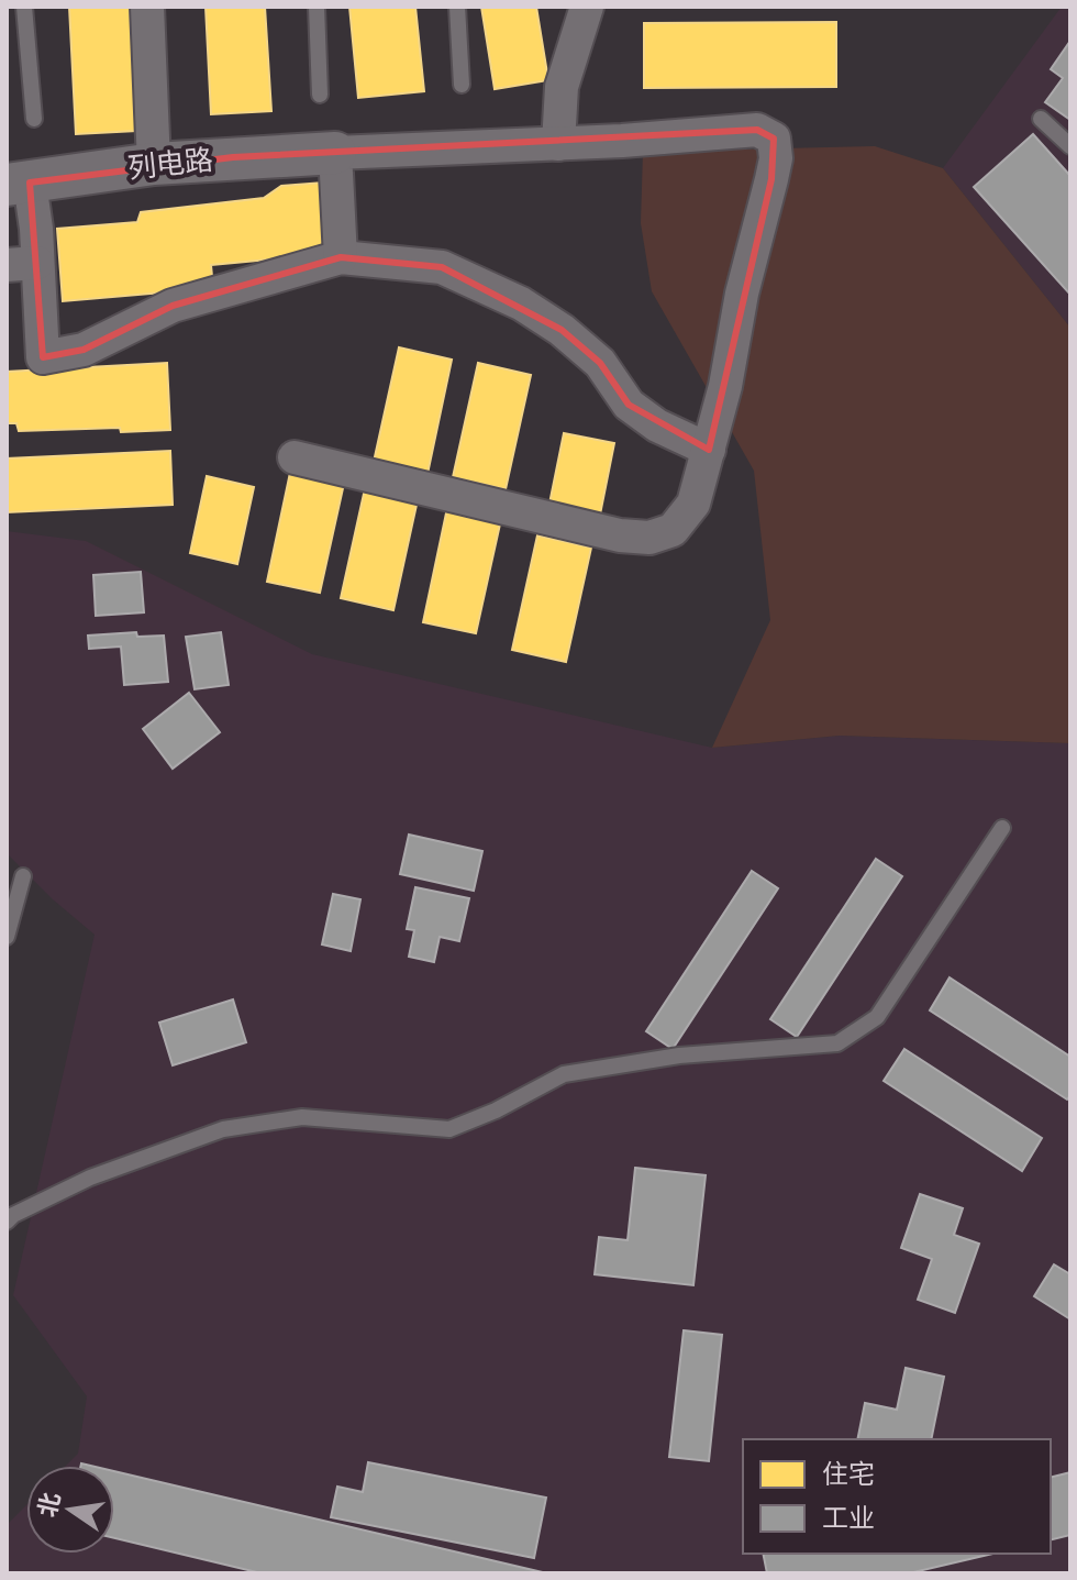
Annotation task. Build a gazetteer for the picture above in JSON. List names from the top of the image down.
{
  "streets": {
    "street": ["列电路"]
  },
  "legend": ["住宅", "工业"],
  "north": "left"
}
